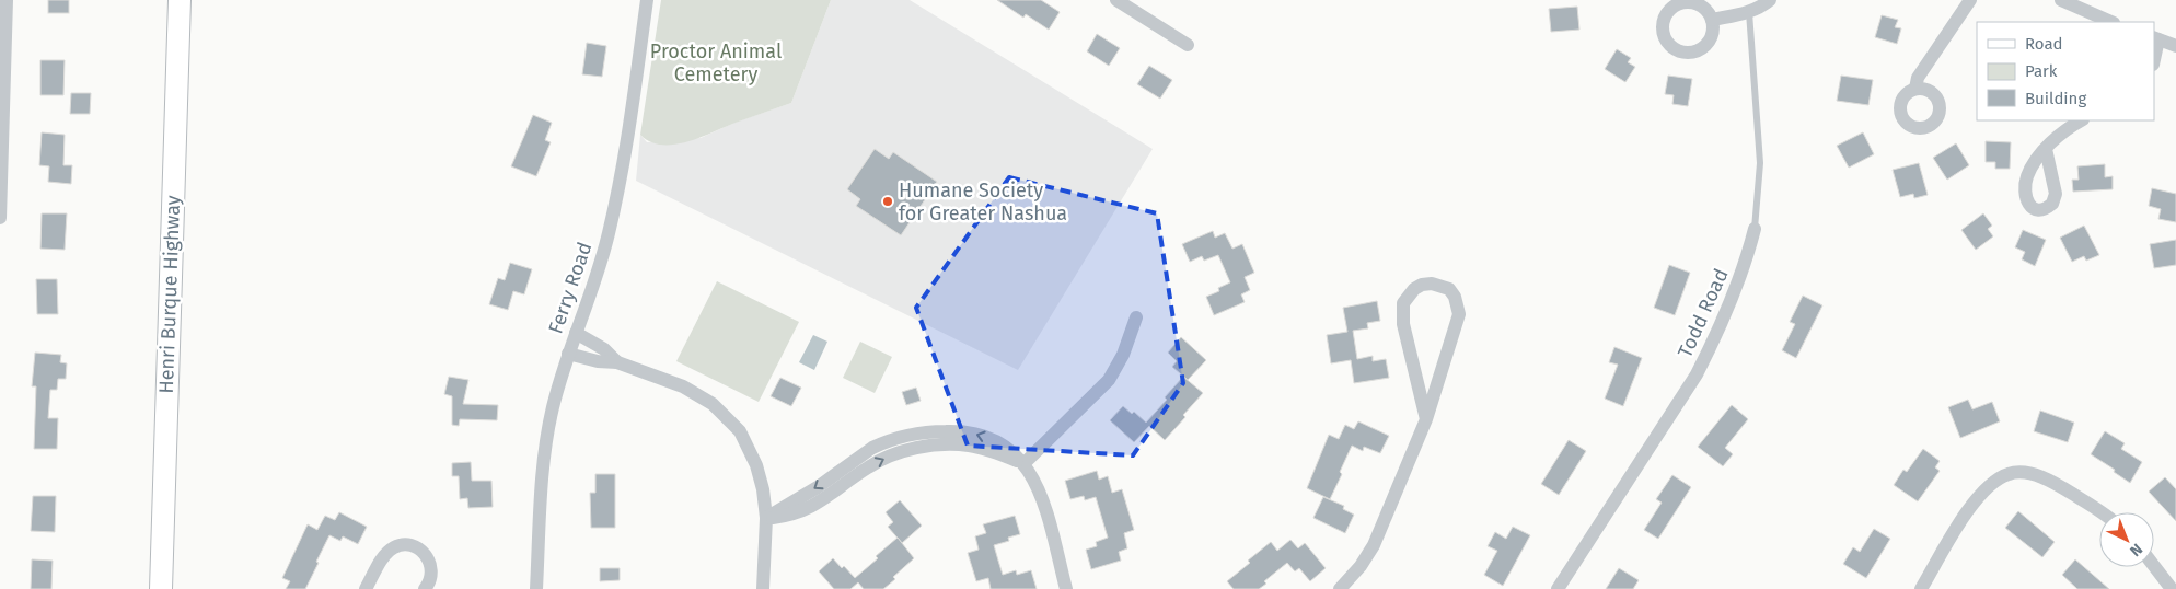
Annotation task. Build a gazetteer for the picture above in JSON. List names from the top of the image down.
{
  "streets": {
    "main road": ["Henri Burque Highway"],
    "street": ["Ferry Road", "Todd Road"]
  },
  "parks": ["Proctor Animal Cemetery"],
  "places": ["Humane Society for Greater Nashua"],
  "legend": ["Road", "Park", "Building"],
  "north": "bottom right"
}
